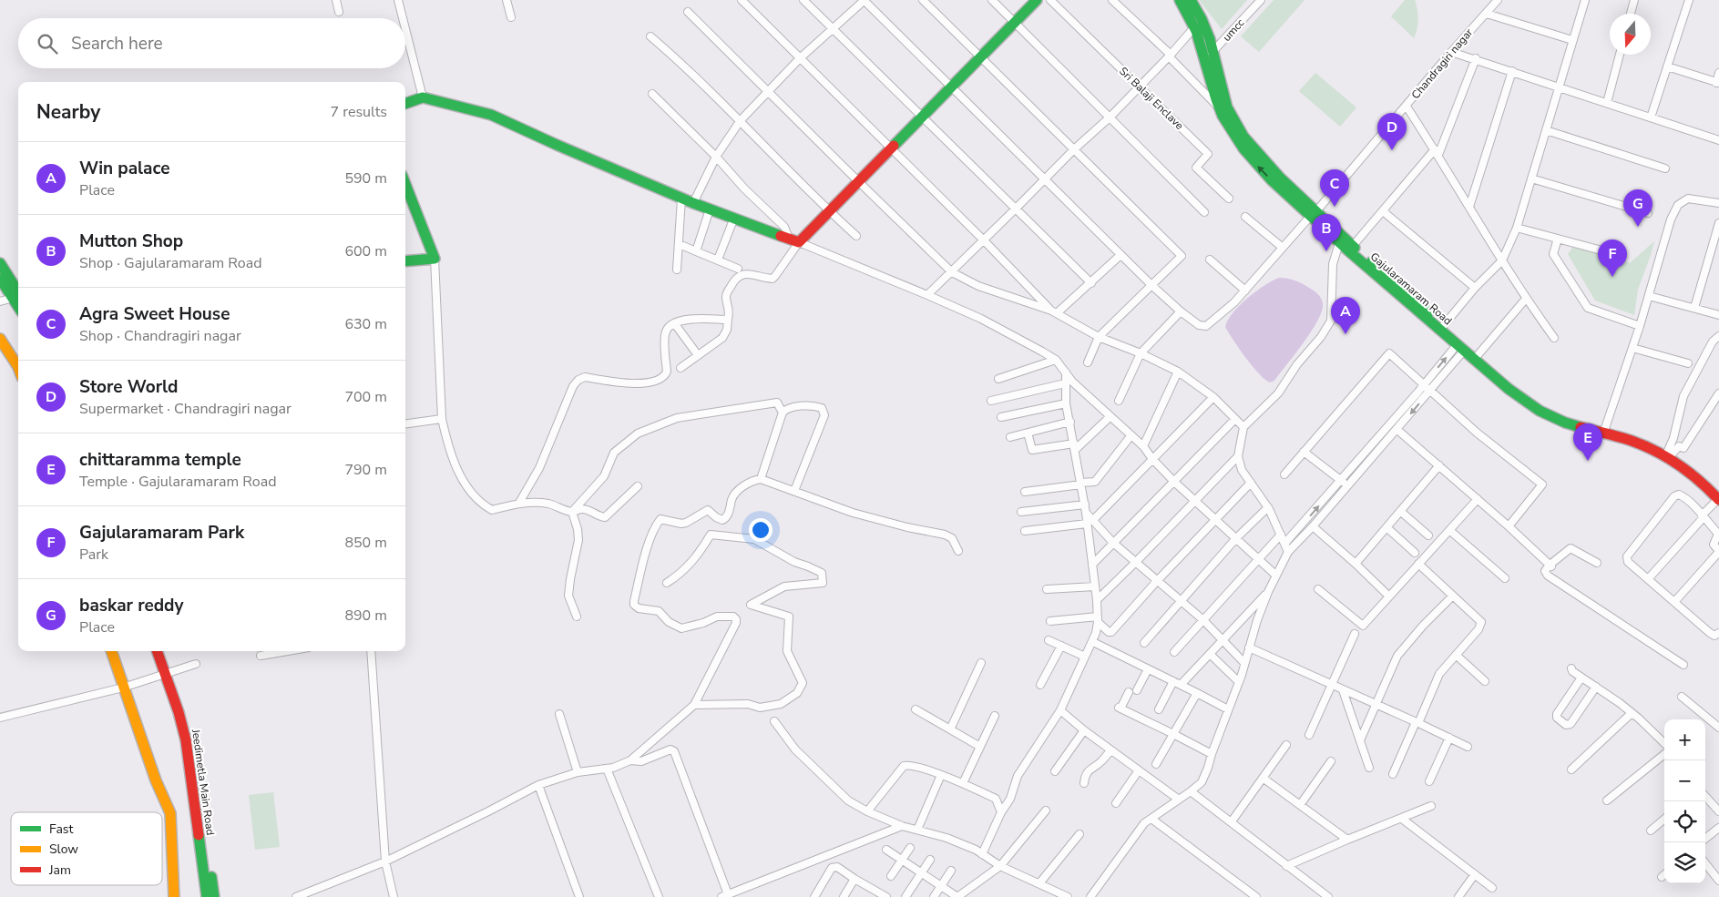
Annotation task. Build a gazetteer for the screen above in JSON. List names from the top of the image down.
{
  "streets": {
    "main road": ["Gajularamaram Road", "Jeedimetla Main Road"],
    "street": ["umcc", "Chandragiri nagar", "Sri Balaji Enclave"]
  },
  "crossings": [
    ["umcc", "Gajularamaram Road"],
    ["Chandragiri nagar", "Gajularamaram Road"]
  ],
  "legend": ["Fast", "Slow", "Jam"],
  "north": "bottom",
  "page": {
    "search": "Search here",
    "heading": ["Nearby", "7 results"],
    "pins": [
      "D",
      "C",
      "G",
      "B",
      "F",
      "A",
      "E"
    ],
    "list": [
      {
        "mark": "A",
        "name": "Win palace",
        "note": "Place",
        "value": "590 m"
      },
      {
        "mark": "B",
        "name": "Mutton Shop",
        "note": "Shop · Gajularamaram Road",
        "value": "600 m"
      },
      {
        "mark": "C",
        "name": "Agra Sweet House",
        "note": "Shop · Chandragiri nagar",
        "value": "630 m"
      },
      {
        "mark": "D",
        "name": "Store World",
        "note": "Supermarket · Chandragiri nagar",
        "value": "700 m"
      },
      {
        "mark": "E",
        "name": "chittaramma temple",
        "note": "Temple · Gajularamaram Road",
        "value": "790 m"
      },
      {
        "mark": "F",
        "name": "Gajularamaram Park",
        "note": "Park",
        "value": "850 m"
      },
      {
        "mark": "G",
        "name": "baskar reddy",
        "note": "Place",
        "value": "890 m"
      }
    ],
    "map_buttons": ["+", "−"]
  }
}
